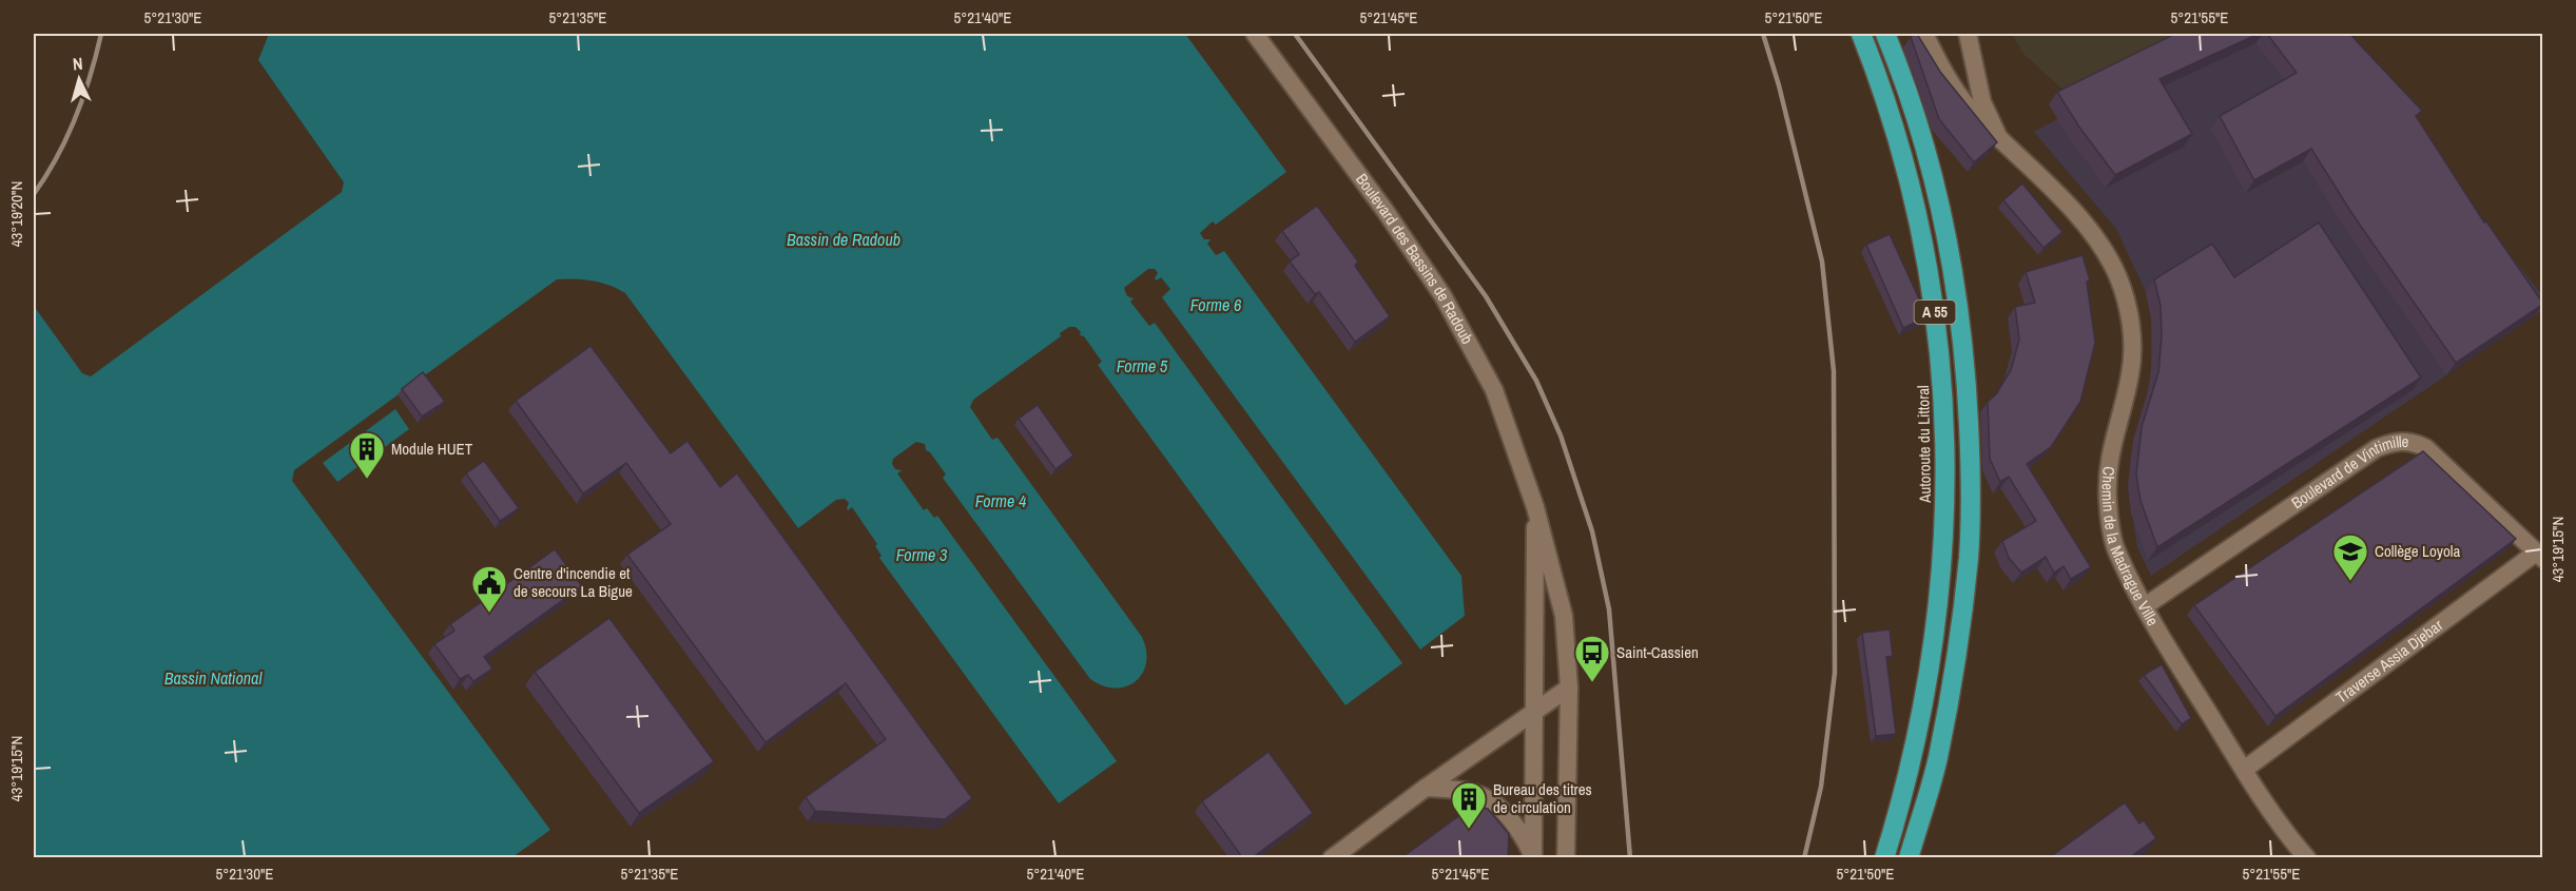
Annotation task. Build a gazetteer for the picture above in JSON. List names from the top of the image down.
{
  "streets": {
    "highway": ["A 55", "Autoroute du Littoral"],
    "street": [
      "Boulevard des Bassins de Radoub",
      "Boulevard de Vintimille",
      "Chemin de la Madrague Ville",
      "Traverse Assia Djebar"
    ]
  },
  "crossings": [
    ["Boulevard de Vintimille", "Chemin de la Madrague Ville"],
    ["Boulevard de Vintimille", "Traverse Assia Djebar"],
    ["Chemin de la Madrague Ville", "Traverse Assia Djebar"]
  ],
  "water": [
    "Bassin de Radoub",
    "Forme 6",
    "Forme 5",
    "Forme 4",
    "Forme 3",
    "Bassin National"
  ],
  "places": {
    "building": ["Module HUET", "Bureau des titres de circulation"],
    "school or university": ["Collège Loyola"],
    "public building": ["Centre d'incendie et de secours La Bigue"],
    "bus stop": ["Saint-Cassien"]
  },
  "north": "top",
  "coordinates": [
    "5°21'30\"E",
    "5°21'35\"E",
    "5°21'40\"E",
    "5°21'45\"E",
    "5°21'50\"E",
    "5°21'55\"E",
    "43°19'20\"N",
    "43°19'15\"N"
  ]
}
